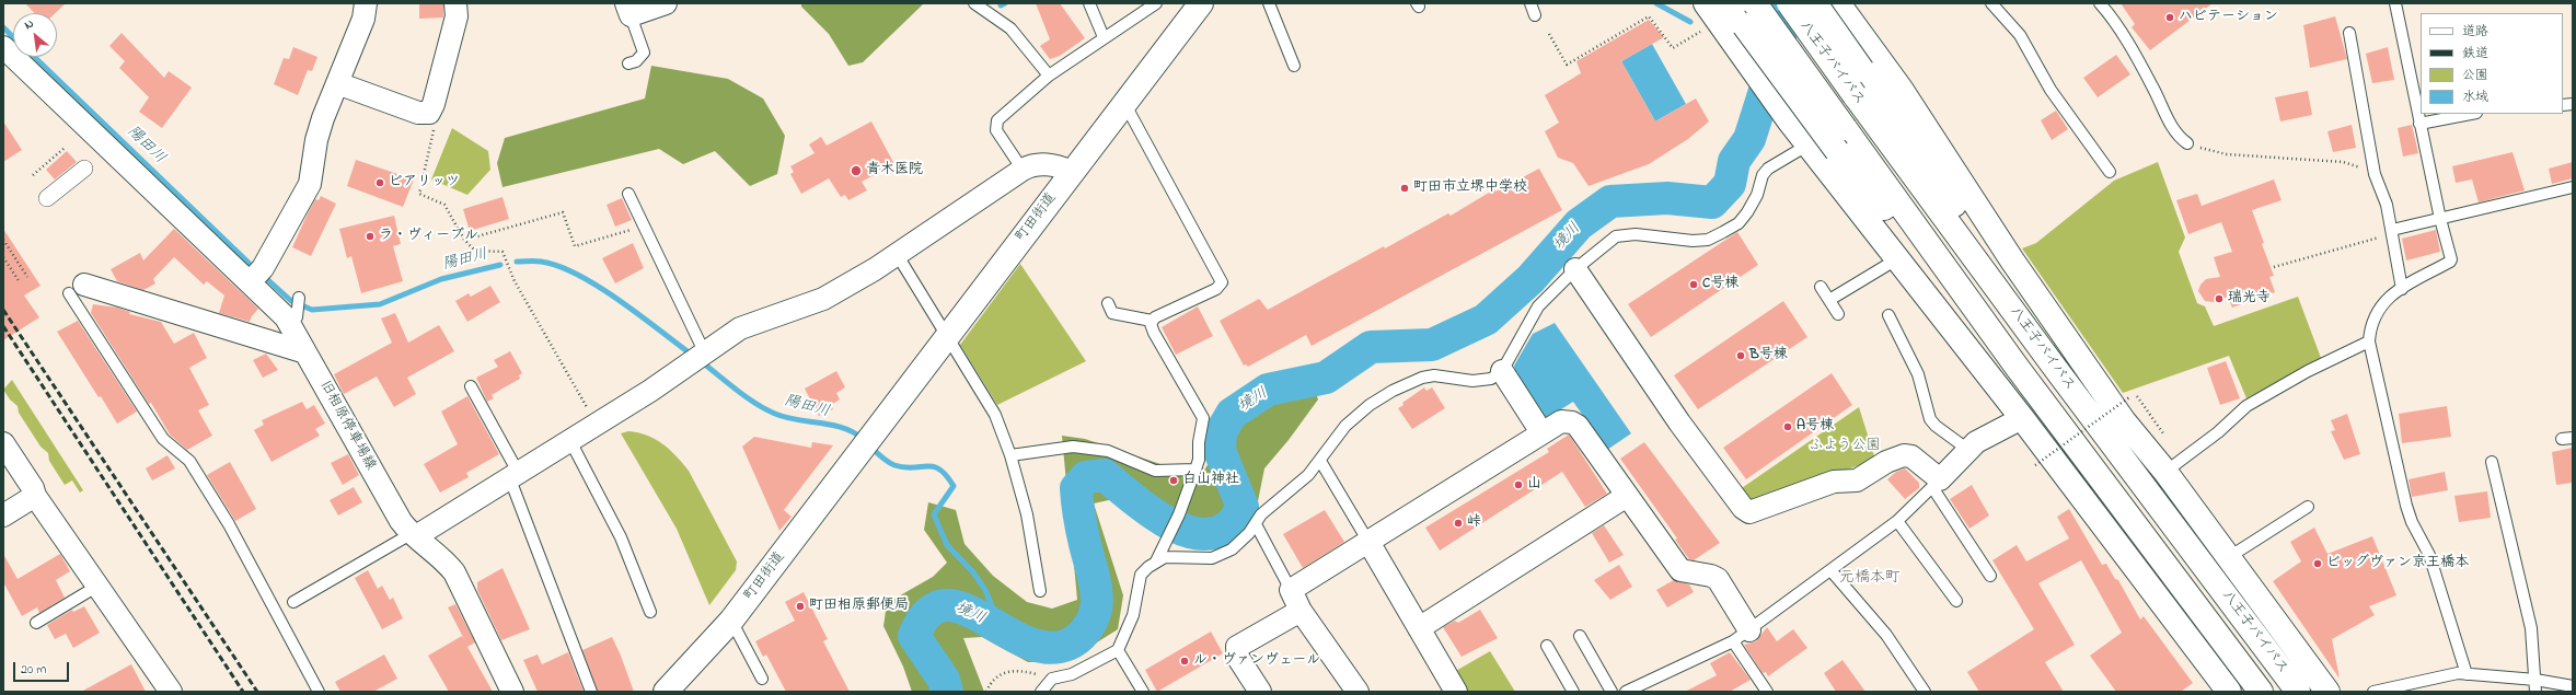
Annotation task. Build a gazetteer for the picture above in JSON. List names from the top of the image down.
{
  "streets": {
    "main road": ["八王子バイパス", "町田街道"],
    "street": ["旧相原停車場線"]
  },
  "districts": ["元橋本町"],
  "water": ["陽田川", "境川"],
  "parks": ["ふよう公園"],
  "places": [
    "ハビテーション",
    "青木医院",
    "ビアリッツ",
    "町田市立堺中学校",
    "ラ・ヴィーブル",
    "C号棟",
    "瑞光寺",
    "B号棟",
    "A号棟",
    "白山神社",
    "山",
    "峠",
    "ビッグヴァン京王橋本",
    "町田相原郵便局",
    "ル・ヴァンヴェール"
  ],
  "legend": [
    "道路",
    "鉄道",
    "公園",
    "水域"
  ],
  "scale_bar": "20 m",
  "north": "top left"
}
